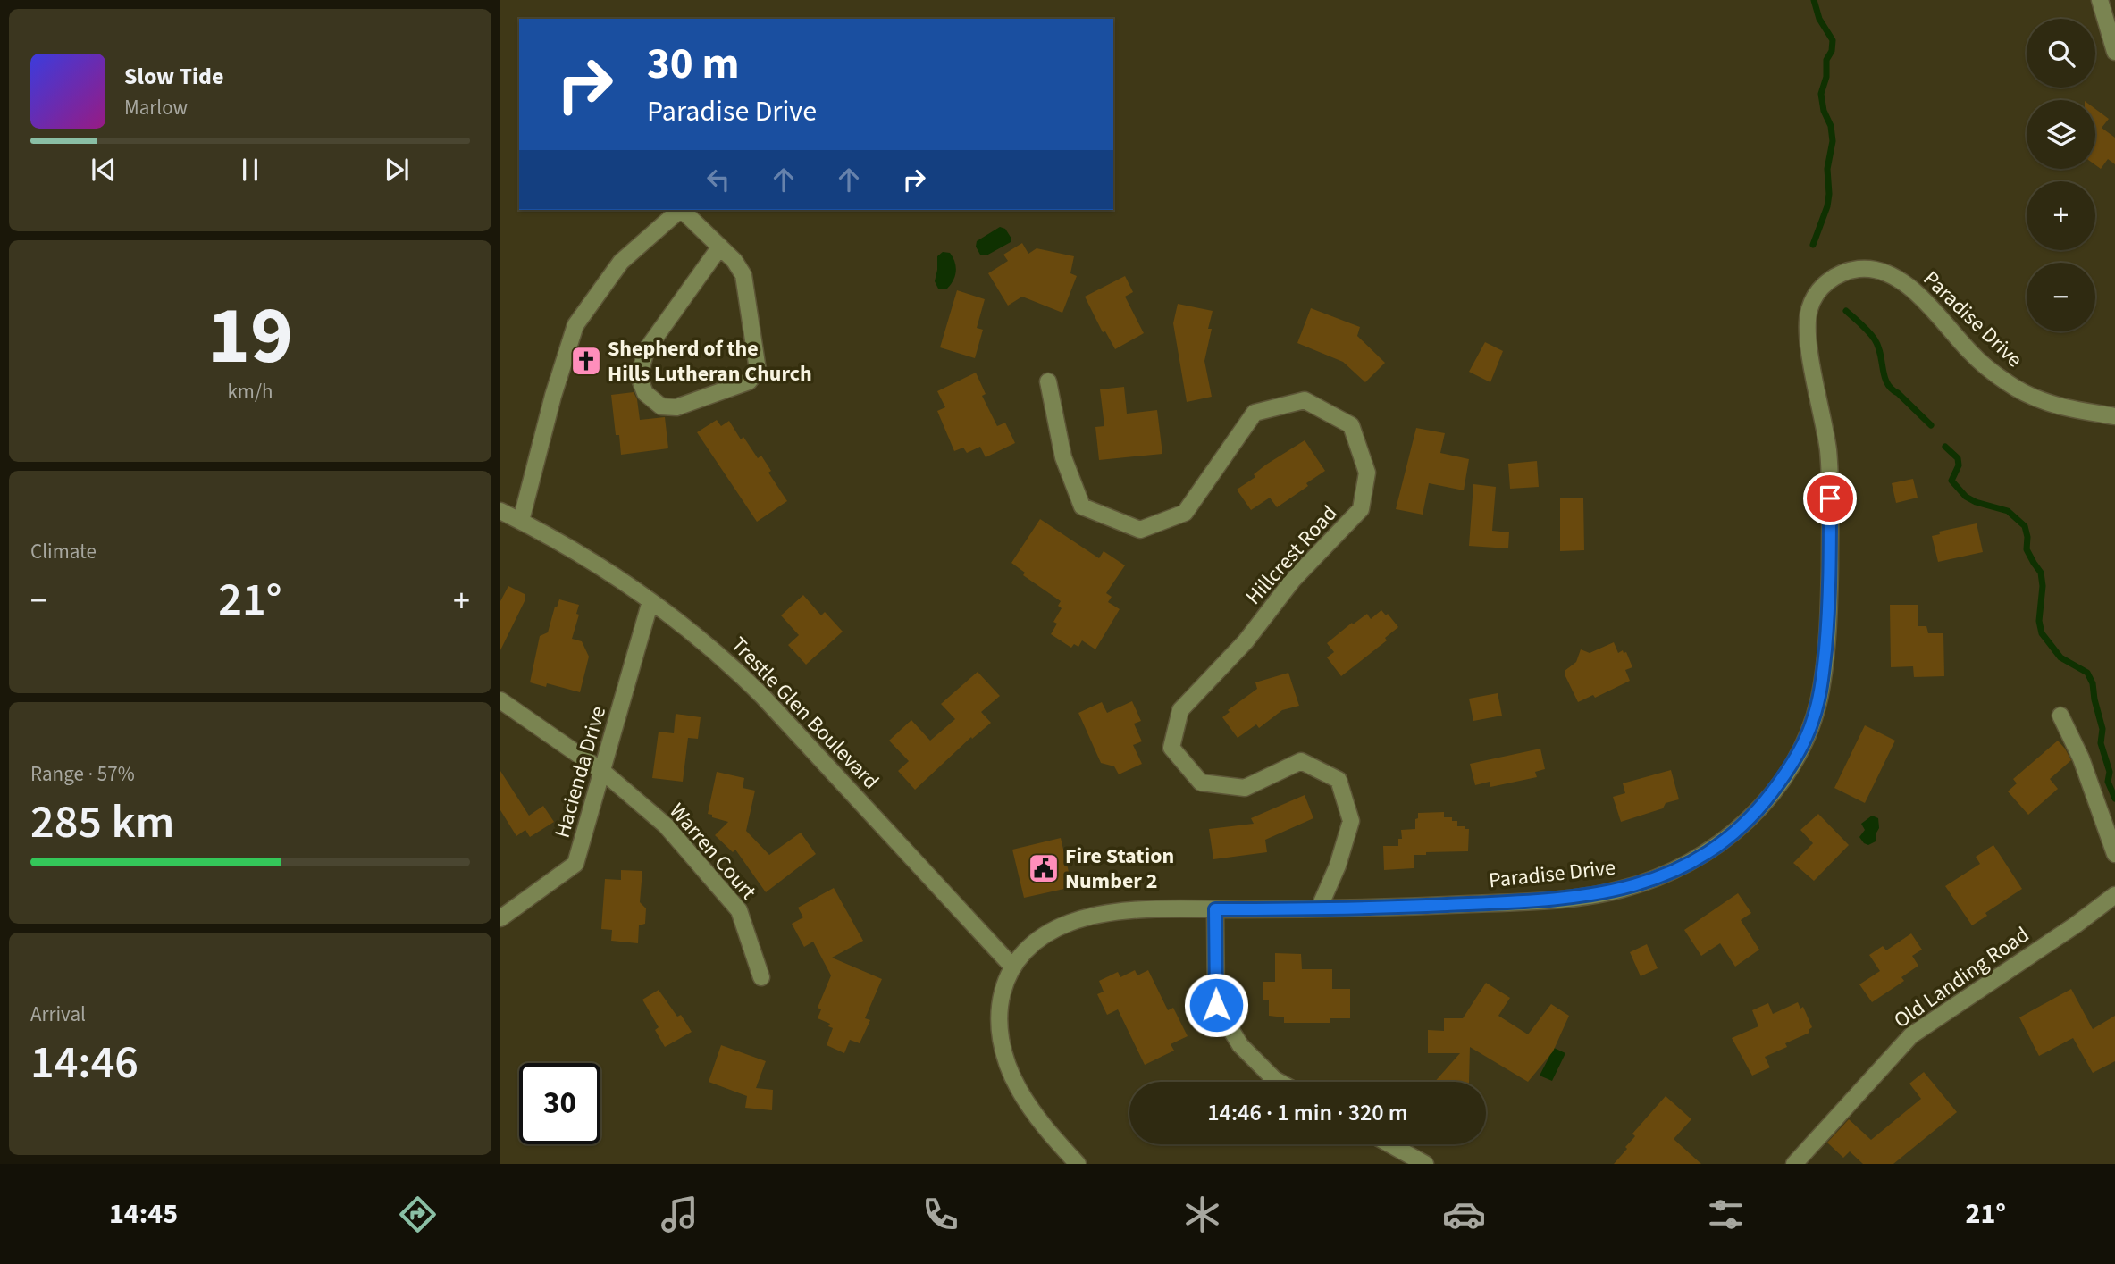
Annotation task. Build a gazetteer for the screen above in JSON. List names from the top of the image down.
{
  "streets": {
    "street": [
      "Paradise Drive",
      "Hillcrest Road",
      "Trestle Glen Boulevard",
      "Hacienda Drive",
      "Warren Court",
      "Old Landing Road"
    ]
  },
  "crossings": [
    ["Paradise Drive", "Hillcrest Road"],
    ["Paradise Drive", "Trestle Glen Boulevard"],
    ["Trestle Glen Boulevard", "Hacienda Drive"],
    ["Hacienda Drive", "Warren Court"]
  ],
  "places": {
    "church": ["Shepherd of the Hills Lutheran Church"],
    "public building": ["Fire Station Number 2"]
  },
  "page": {
    "map_buttons": ["+", "−"],
    "turn": ["30 m", "Paradise Drive"],
    "song": ["Slow Tide", "Marlow"],
    "tile": [
      ["19", "km/h"],
      "Climate",
      ["Range · 57%", "285 km"],
      ["Arrival", "14:46"]
    ],
    "heat": ["−", "21°", "+"],
    "limit": "30",
    "trip": "14:46 · 1 min · 320 m",
    "tabs": ["14:45", "21°"]
  }
}
